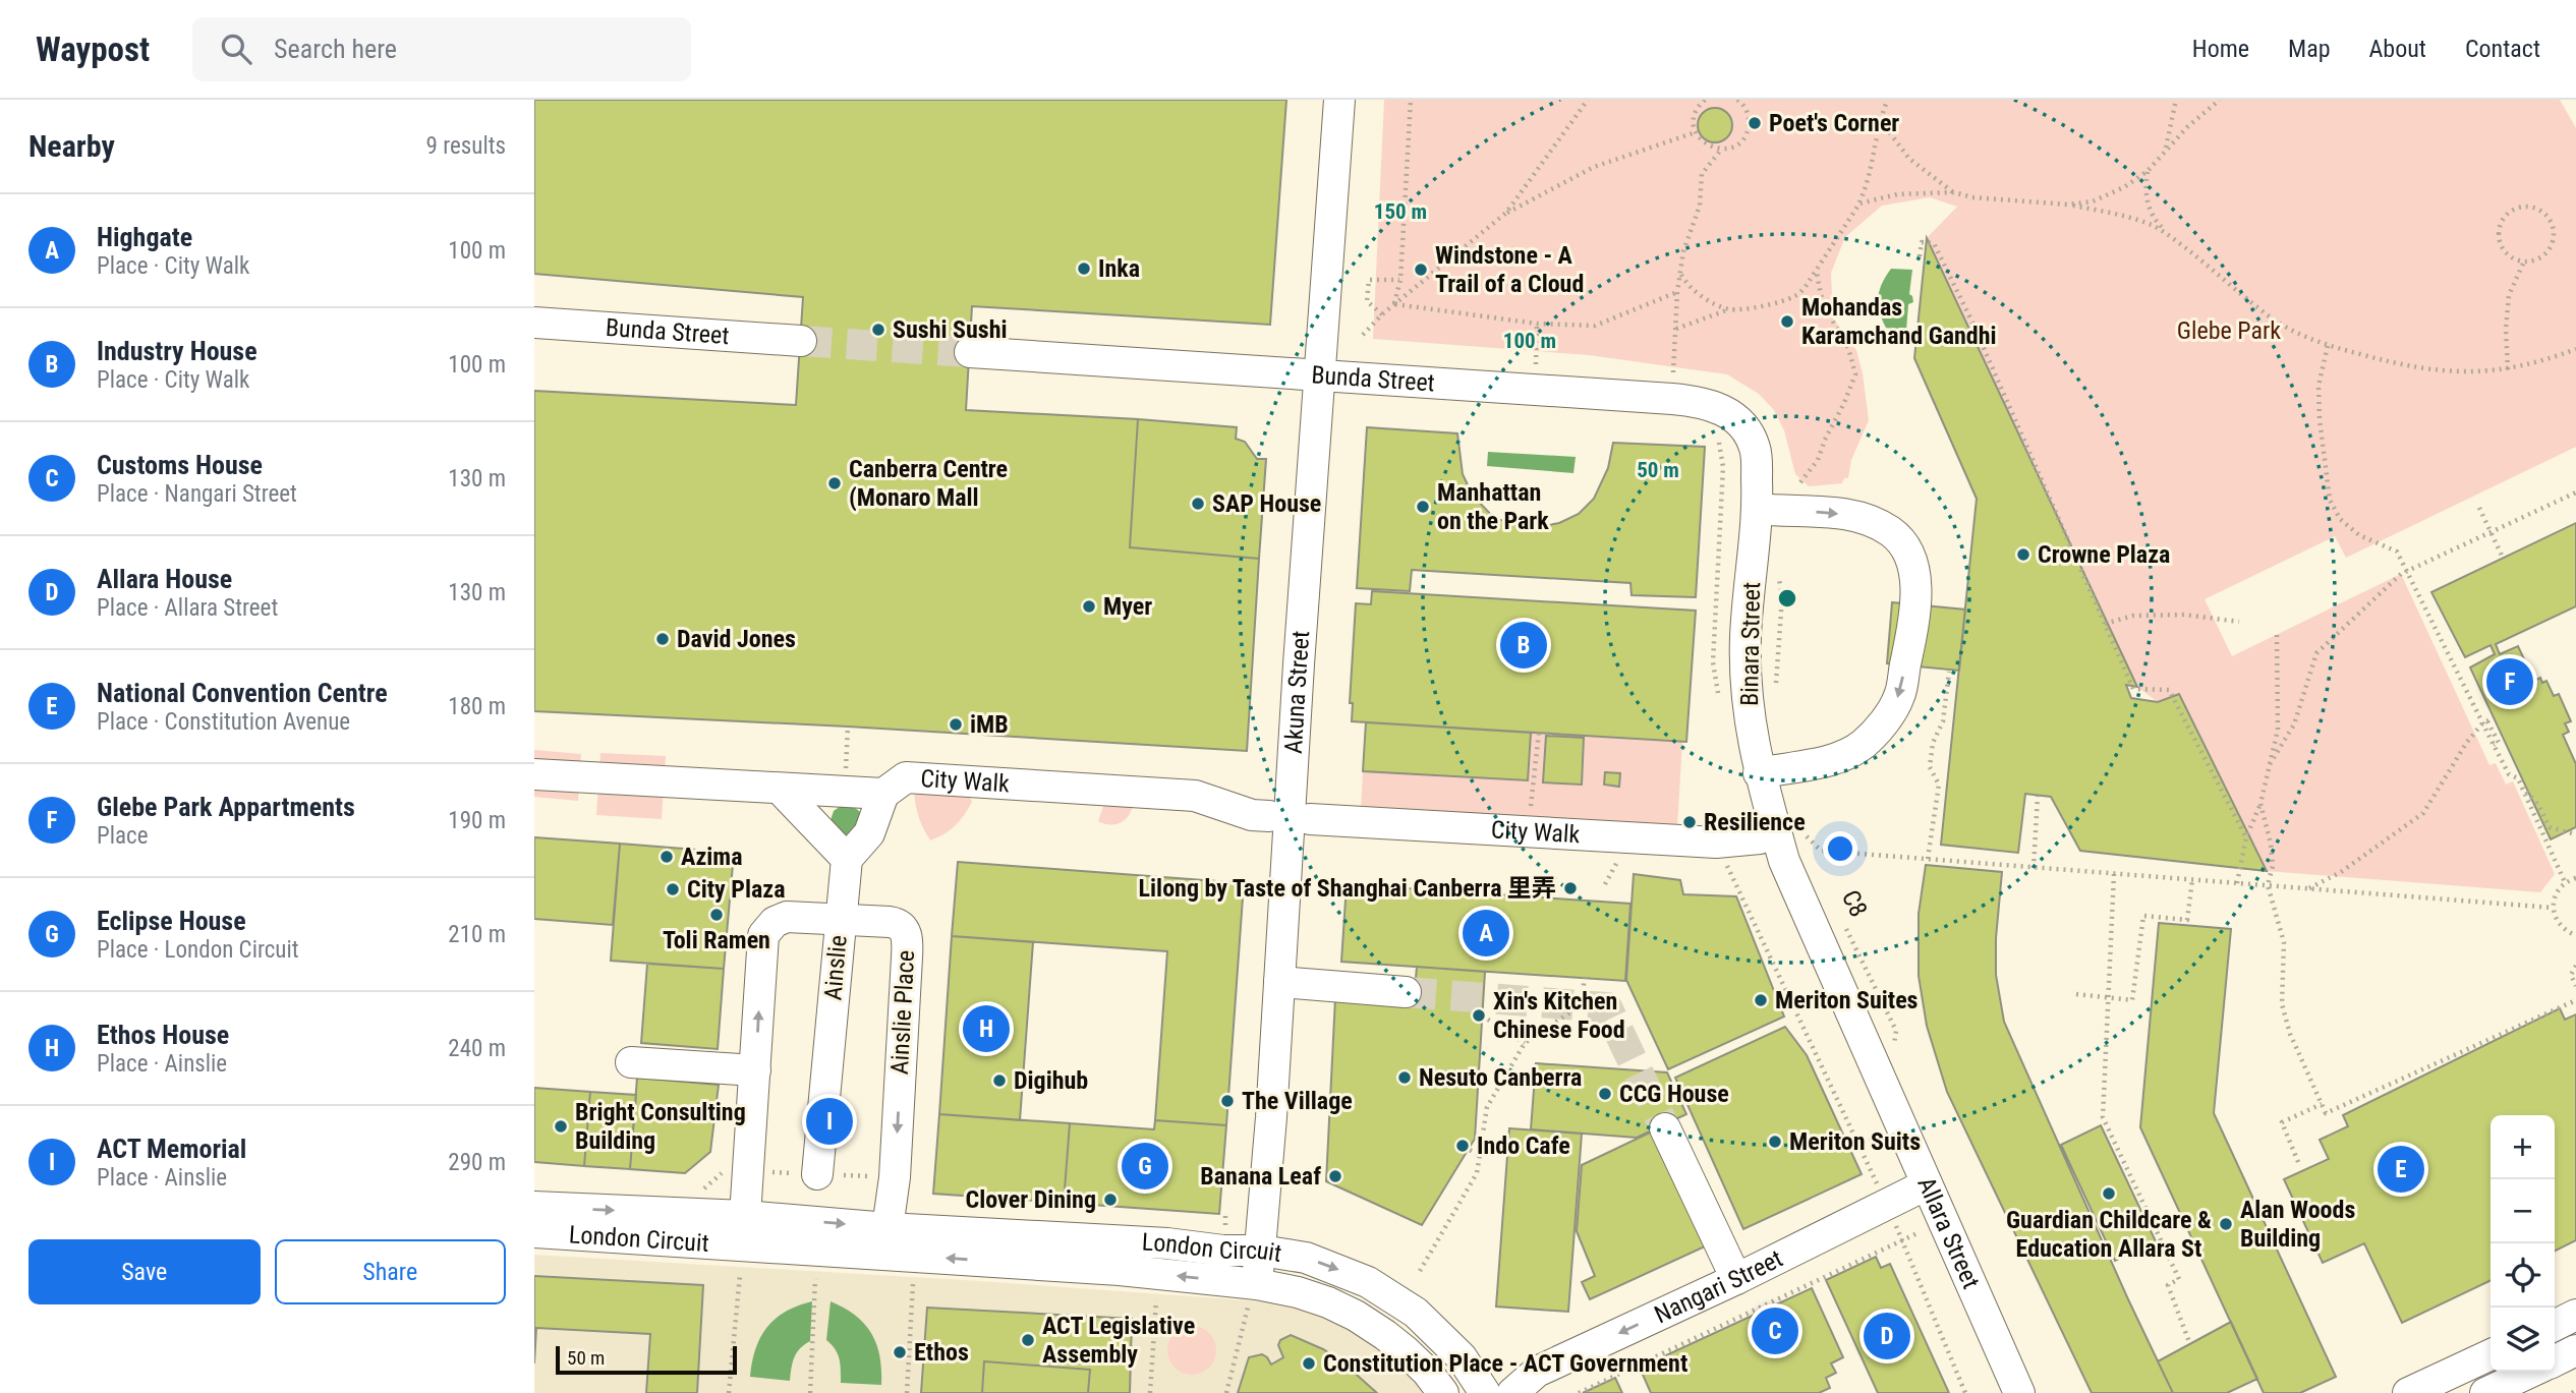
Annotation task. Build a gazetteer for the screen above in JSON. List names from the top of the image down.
{
  "streets": {
    "street": [
      "Bunda Street",
      "Binara Street",
      "Akuna Street",
      "City Walk",
      "Ainslie",
      "Ainslie Place",
      "Allara Street",
      "London Circuit",
      "Nangari Street"
    ],
    "path": ["C8"]
  },
  "crossings": [
    ["Bunda Street", "Binara Street"],
    ["Bunda Street", "Akuna Street"],
    ["Binara Street", "City Walk"],
    ["Binara Street", "Allara Street"],
    ["Akuna Street", "London Circuit"],
    ["City Walk", "Allara Street"],
    ["Ainslie", "Ainslie Place"],
    ["Ainslie Place", "London Circuit"],
    ["Allara Street", "Nangari Street"]
  ],
  "one_way": ["Nangari Street"],
  "parks": ["Glebe Park"],
  "places": [
    "Poet's Corner",
    "Inka",
    "Windstone - A Trail of a Cloud",
    "Mohandas Karamchand Gandhi",
    "Sushi Sushi",
    "Canberra Centre (Monaro Mall",
    "SAP House",
    "Manhattan on the Park",
    "Crowne Plaza",
    "Myer",
    "David Jones",
    "iMB",
    "Resilience",
    "Azima",
    "Lilong by Taste of Shanghai Canberra 里弄",
    "City Plaza",
    "Toli Ramen",
    "Meriton Suites",
    "Xin's Kitchen Chinese Food",
    "Nesuto Canberra",
    "Digihub",
    "CCG House",
    "The Village",
    "Bright Consulting Building",
    "Meriton Suits",
    "Indo Cafe",
    "Banana Leaf",
    "Guardian Childcare & Education Allara St",
    "Clover Dining",
    "Alan Woods Building",
    "ACT Legislative Assembly",
    "Ethos",
    "Constitution Place - ACT Government"
  ],
  "scale_bar": "50 m",
  "page": {
    "header": "Waypost",
    "search": "Search here",
    "nav": [
      "Home",
      "Map",
      "About",
      "Contact"
    ],
    "heading": ["Nearby", "9 results"],
    "list": [
      {
        "mark": "A",
        "name": "Highgate",
        "note": "Place · City Walk",
        "value": "100 m"
      },
      {
        "mark": "B",
        "name": "Industry House",
        "note": "Place · City Walk",
        "value": "100 m"
      },
      {
        "mark": "C",
        "name": "Customs House",
        "note": "Place · Nangari Street",
        "value": "130 m"
      },
      {
        "mark": "D",
        "name": "Allara House",
        "note": "Place · Allara Street",
        "value": "130 m"
      },
      {
        "mark": "E",
        "name": "National Convention Centre",
        "note": "Place · Constitution Avenue",
        "value": "180 m"
      },
      {
        "mark": "F",
        "name": "Glebe Park Appartments",
        "note": "Place",
        "value": "190 m"
      },
      {
        "mark": "G",
        "name": "Eclipse House",
        "note": "Place · London Circuit",
        "value": "210 m"
      },
      {
        "mark": "H",
        "name": "Ethos House",
        "note": "Place · Ainslie",
        "value": "240 m"
      },
      {
        "mark": "I",
        "name": "ACT Memorial",
        "note": "Place · Ainslie",
        "value": "290 m"
      }
    ],
    "pins": [
      "B",
      "F",
      "A",
      "H",
      "I",
      "G",
      "E",
      "C",
      "D"
    ],
    "map_buttons": ["+", "−"],
    "buttons": ["Save", "Share"],
    "scale": "50 m"
  },
  "rings": ["150 m", "100 m", "50 m"]
}
